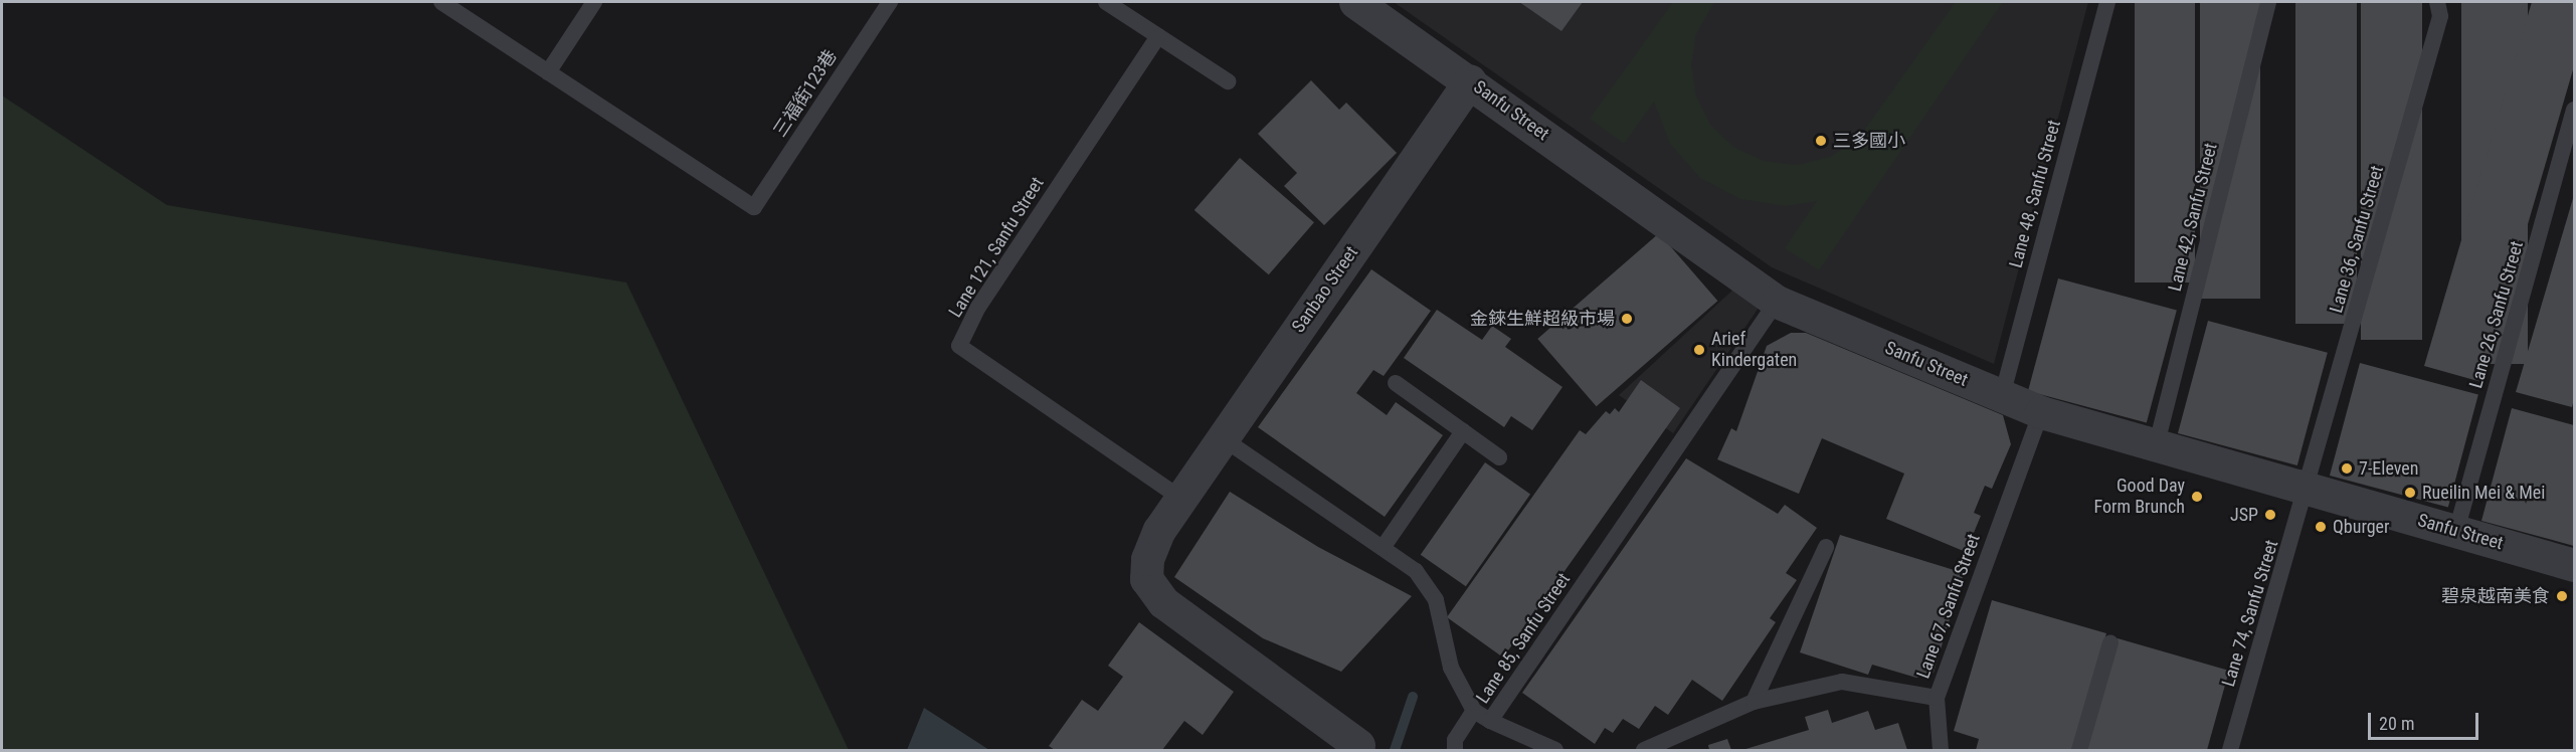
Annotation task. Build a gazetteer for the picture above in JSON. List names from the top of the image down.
{
  "streets": {
    "street": ["Sanfu Street", "Sanbao Street"],
    "lane": [
      "三福街123巷",
      "Lane 48, Sanfu Street",
      "Lane 42, Sanfu Street",
      "Lane 36, Sanfu Street",
      "Lane 121, Sanfu Street",
      "Lane 26, Sanfu Street",
      "Lane 67, Sanfu Street",
      "Lane 74, Sanfu Street",
      "Lane 85, Sanfu Street"
    ]
  },
  "crossings": [
    ["Sanfu Street", "Lane 48, Sanfu Street"],
    ["Sanfu Street", "Lane 42, Sanfu Street"],
    ["Sanfu Street", "Lane 36, Sanfu Street"],
    ["Sanfu Street", "Sanbao Street"],
    ["Sanfu Street", "Lane 26, Sanfu Street"],
    ["Sanfu Street", "Lane 67, Sanfu Street"],
    ["Sanfu Street", "Lane 74, Sanfu Street"],
    ["Sanfu Street", "Lane 85, Sanfu Street"],
    ["Lane 36, Sanfu Street", "Lane 74, Sanfu Street"],
    ["Lane 121, Sanfu Street", "Sanbao Street"],
    ["Sanbao Street", "Lane 85, Sanfu Street"]
  ],
  "places": [
    "三多國小",
    "金錸生鮮超級市場",
    "Arief Kindergaten",
    "7-Eleven",
    "Rueilin Mei & Mei",
    "Good Day Form Brunch",
    "JSP",
    "Qburger",
    "碧泉越南美食"
  ],
  "scale_bar": "20 m"
}
